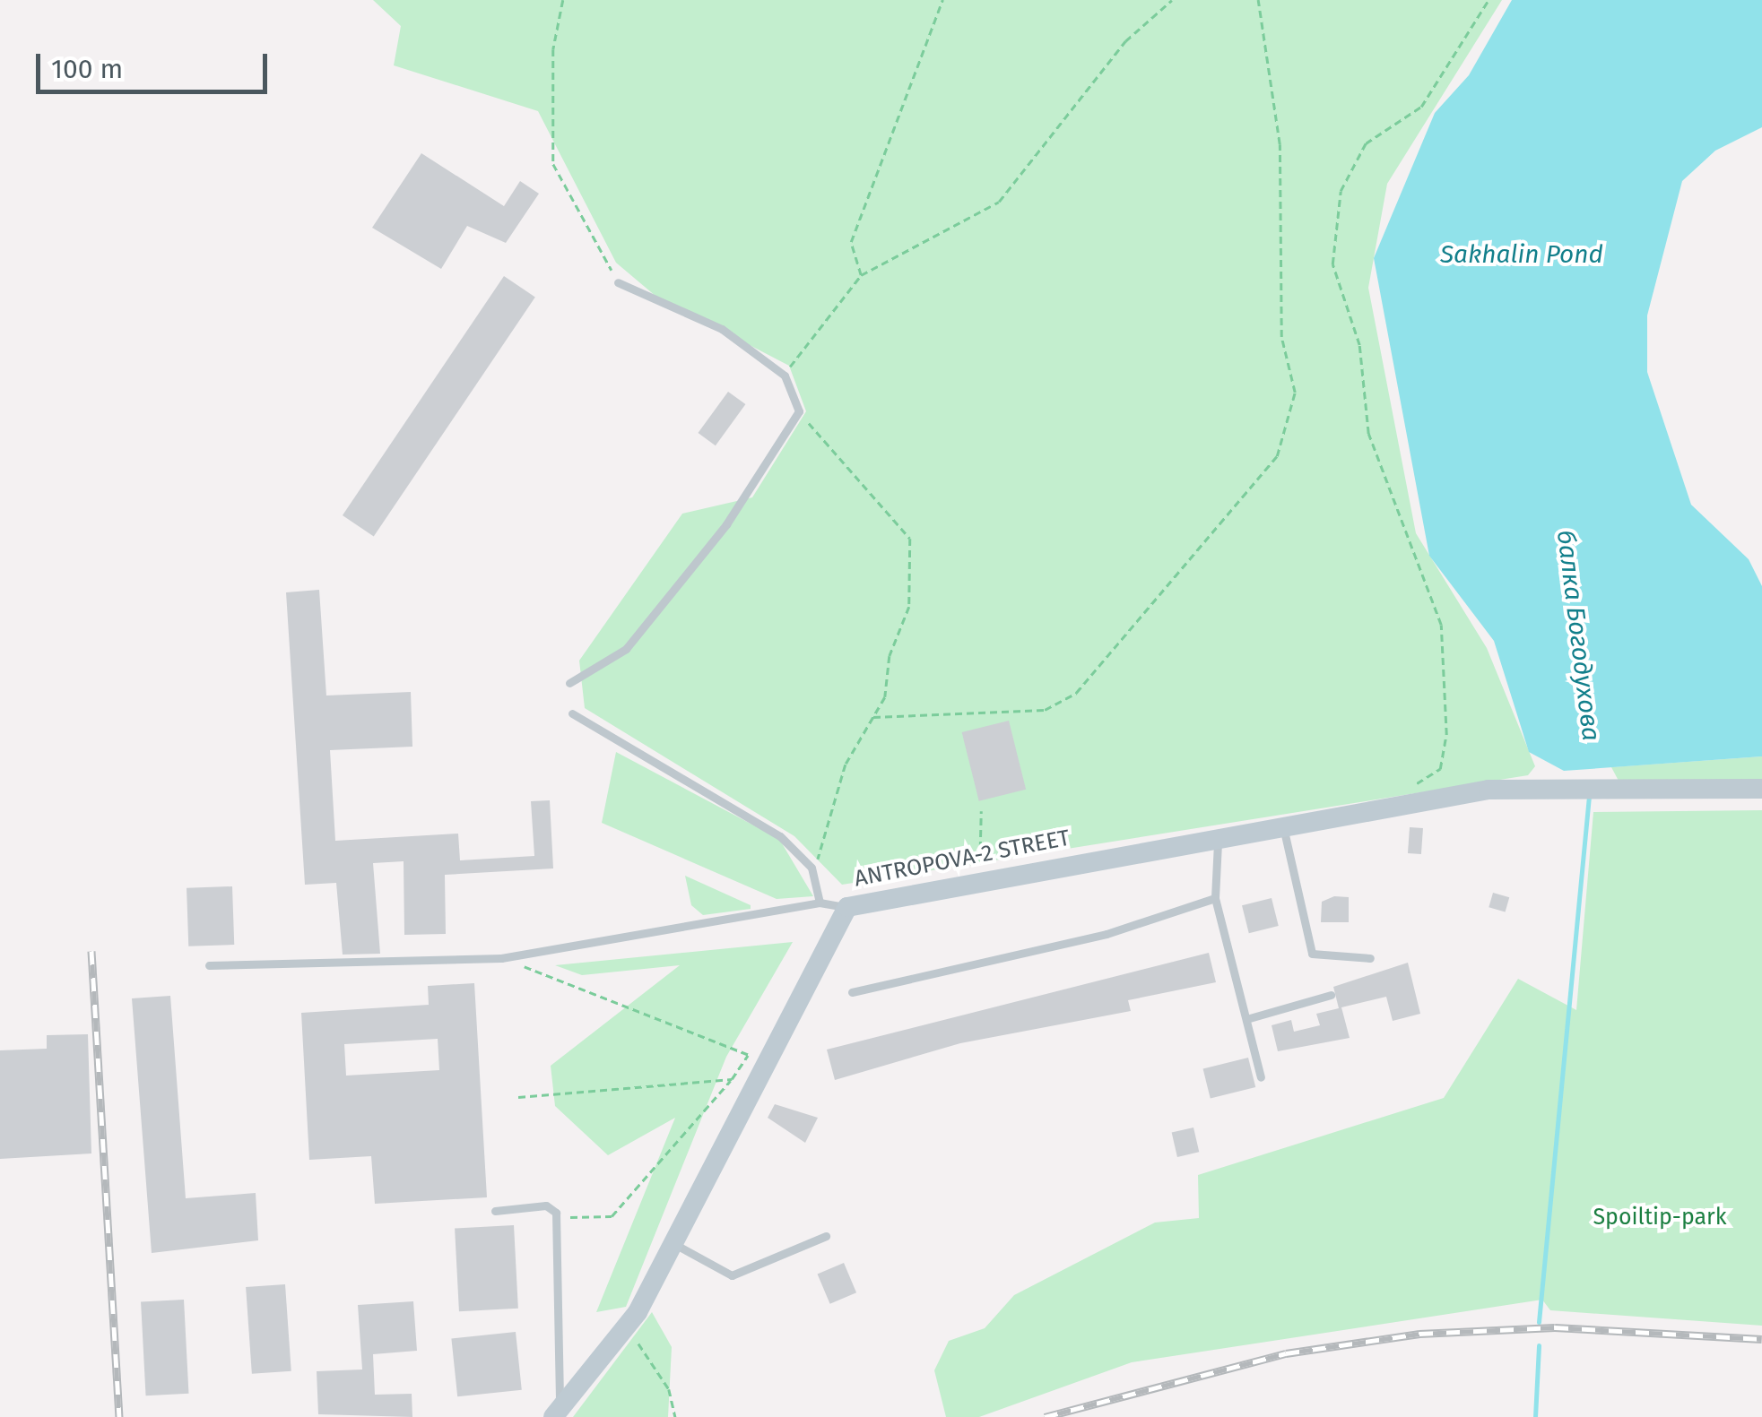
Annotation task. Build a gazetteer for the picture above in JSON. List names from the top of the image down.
{
  "streets": {
    "street": ["ANTROPOVA-2 STREET"]
  },
  "water": ["Sakhalin Pond", "балка Богодухова"],
  "parks": ["Spoiltip-park"],
  "scale_bar": "100 m"
}
